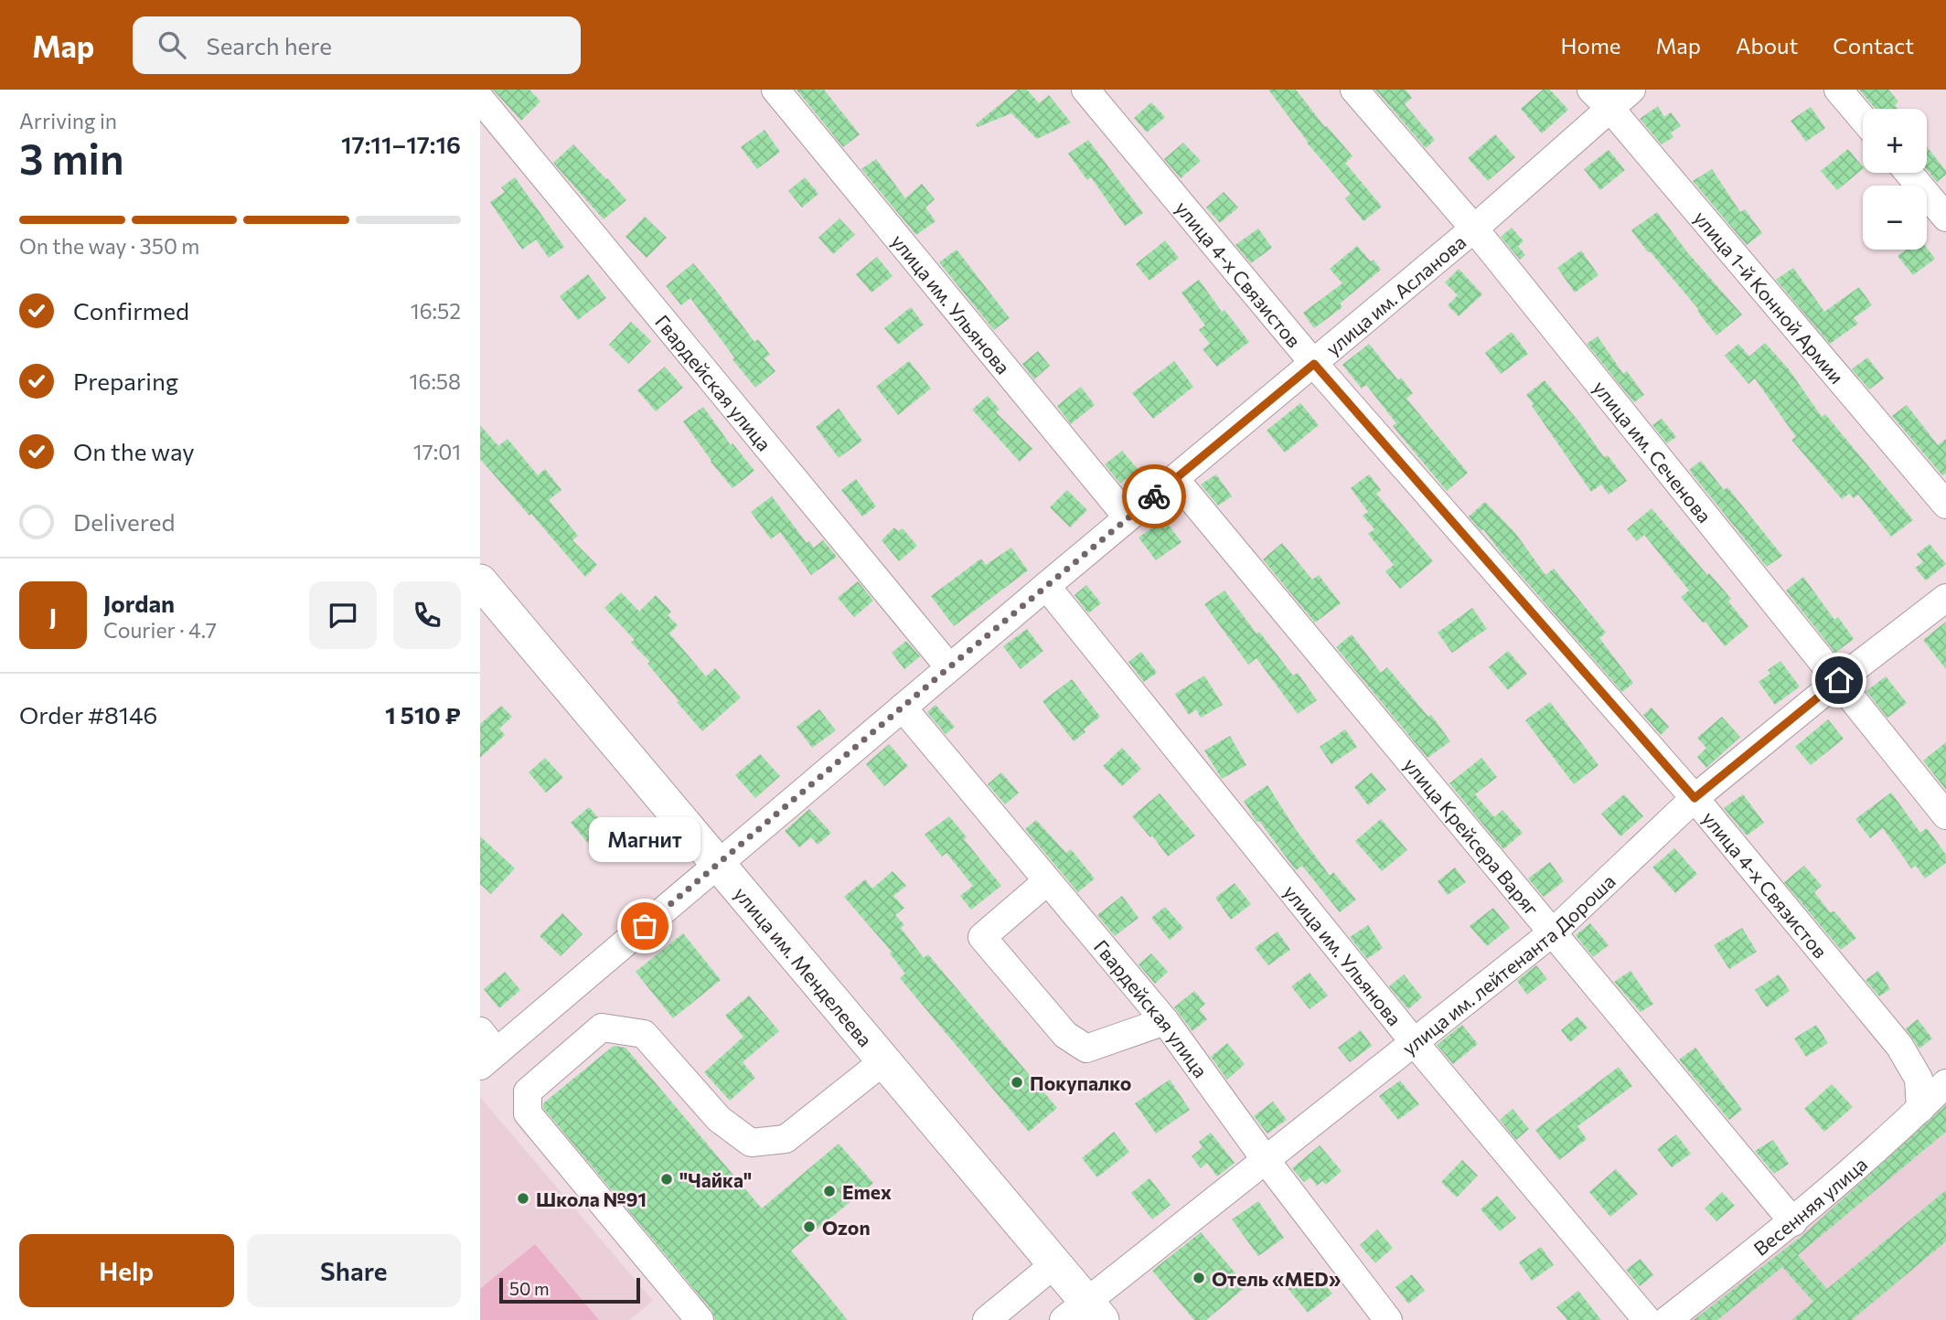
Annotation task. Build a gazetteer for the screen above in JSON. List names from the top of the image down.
{
  "streets": {
    "main road": ["улица им. Менделеева"],
    "street": [
      "улица 4-х Связистов",
      "улица им. Асланова",
      "улица 1-й Конной Армии",
      "улица им. Ульянова",
      "Гвардейская улица",
      "улица им. Сеченова",
      "улица Крейсера Варяг",
      "улица им. лейтенанта Дороша",
      "Весенняя улица"
    ]
  },
  "crossings": [
    ["улица 4-х Связистов", "улица им. Асланова"],
    ["улица 4-х Связистов", "улица им. лейтенанта Дороша"],
    ["улица 4-х Связистов", "Весенняя улица"],
    ["улица им. Асланова", "улица 1-й Конной Армии"],
    ["улица им. Асланова", "улица им. Ульянова"],
    ["улица им. Асланова", "Гвардейская улица"],
    ["улица им. Асланова", "улица им. Сеченова"],
    ["улица им. Асланова", "улица Крейсера Варяг"],
    ["улица им. Асланова", "улица им. Менделеева"],
    ["улица им. Ульянова", "улица им. лейтенанта Дороша"],
    ["Гвардейская улица", "улица им. лейтенанта Дороша"],
    ["улица им. Сеченова", "улица им. лейтенанта Дороша"],
    ["улица Крейсера Варяг", "улица им. лейтенанта Дороша"],
    ["улица Крейсера Варяг", "Весенняя улица"],
    ["улица им. лейтенанта Дороша", "улица им. Менделеева"]
  ],
  "places": [
    "Магнит",
    "Покупалко",
    "\"Чайка\"",
    "Emex",
    "Школа №91",
    "Ozon",
    "Отель «MED»"
  ],
  "scale_bar": "50 m",
  "page": {
    "header": "Map",
    "search": "Search here",
    "nav": [
      "Home",
      "Map",
      "About",
      "Contact"
    ],
    "heading": ["3 min", "Arriving in", "17:11–17:16"],
    "panel": [
      "Jordan",
      "Courier · 4.7",
      "Order #8146",
      "1 510 ₽"
    ],
    "map_buttons": ["+", "−"],
    "bar": "On the way · 350 m",
    "list": [
      ["Confirmed", "16:52"],
      ["Preparing", "16:58"],
      ["On the way", "17:01"],
      "Delivered"
    ],
    "round": "J",
    "bubble": "Магнит",
    "buttons": ["Help", "Share"],
    "scale": "50 m"
  }
}
